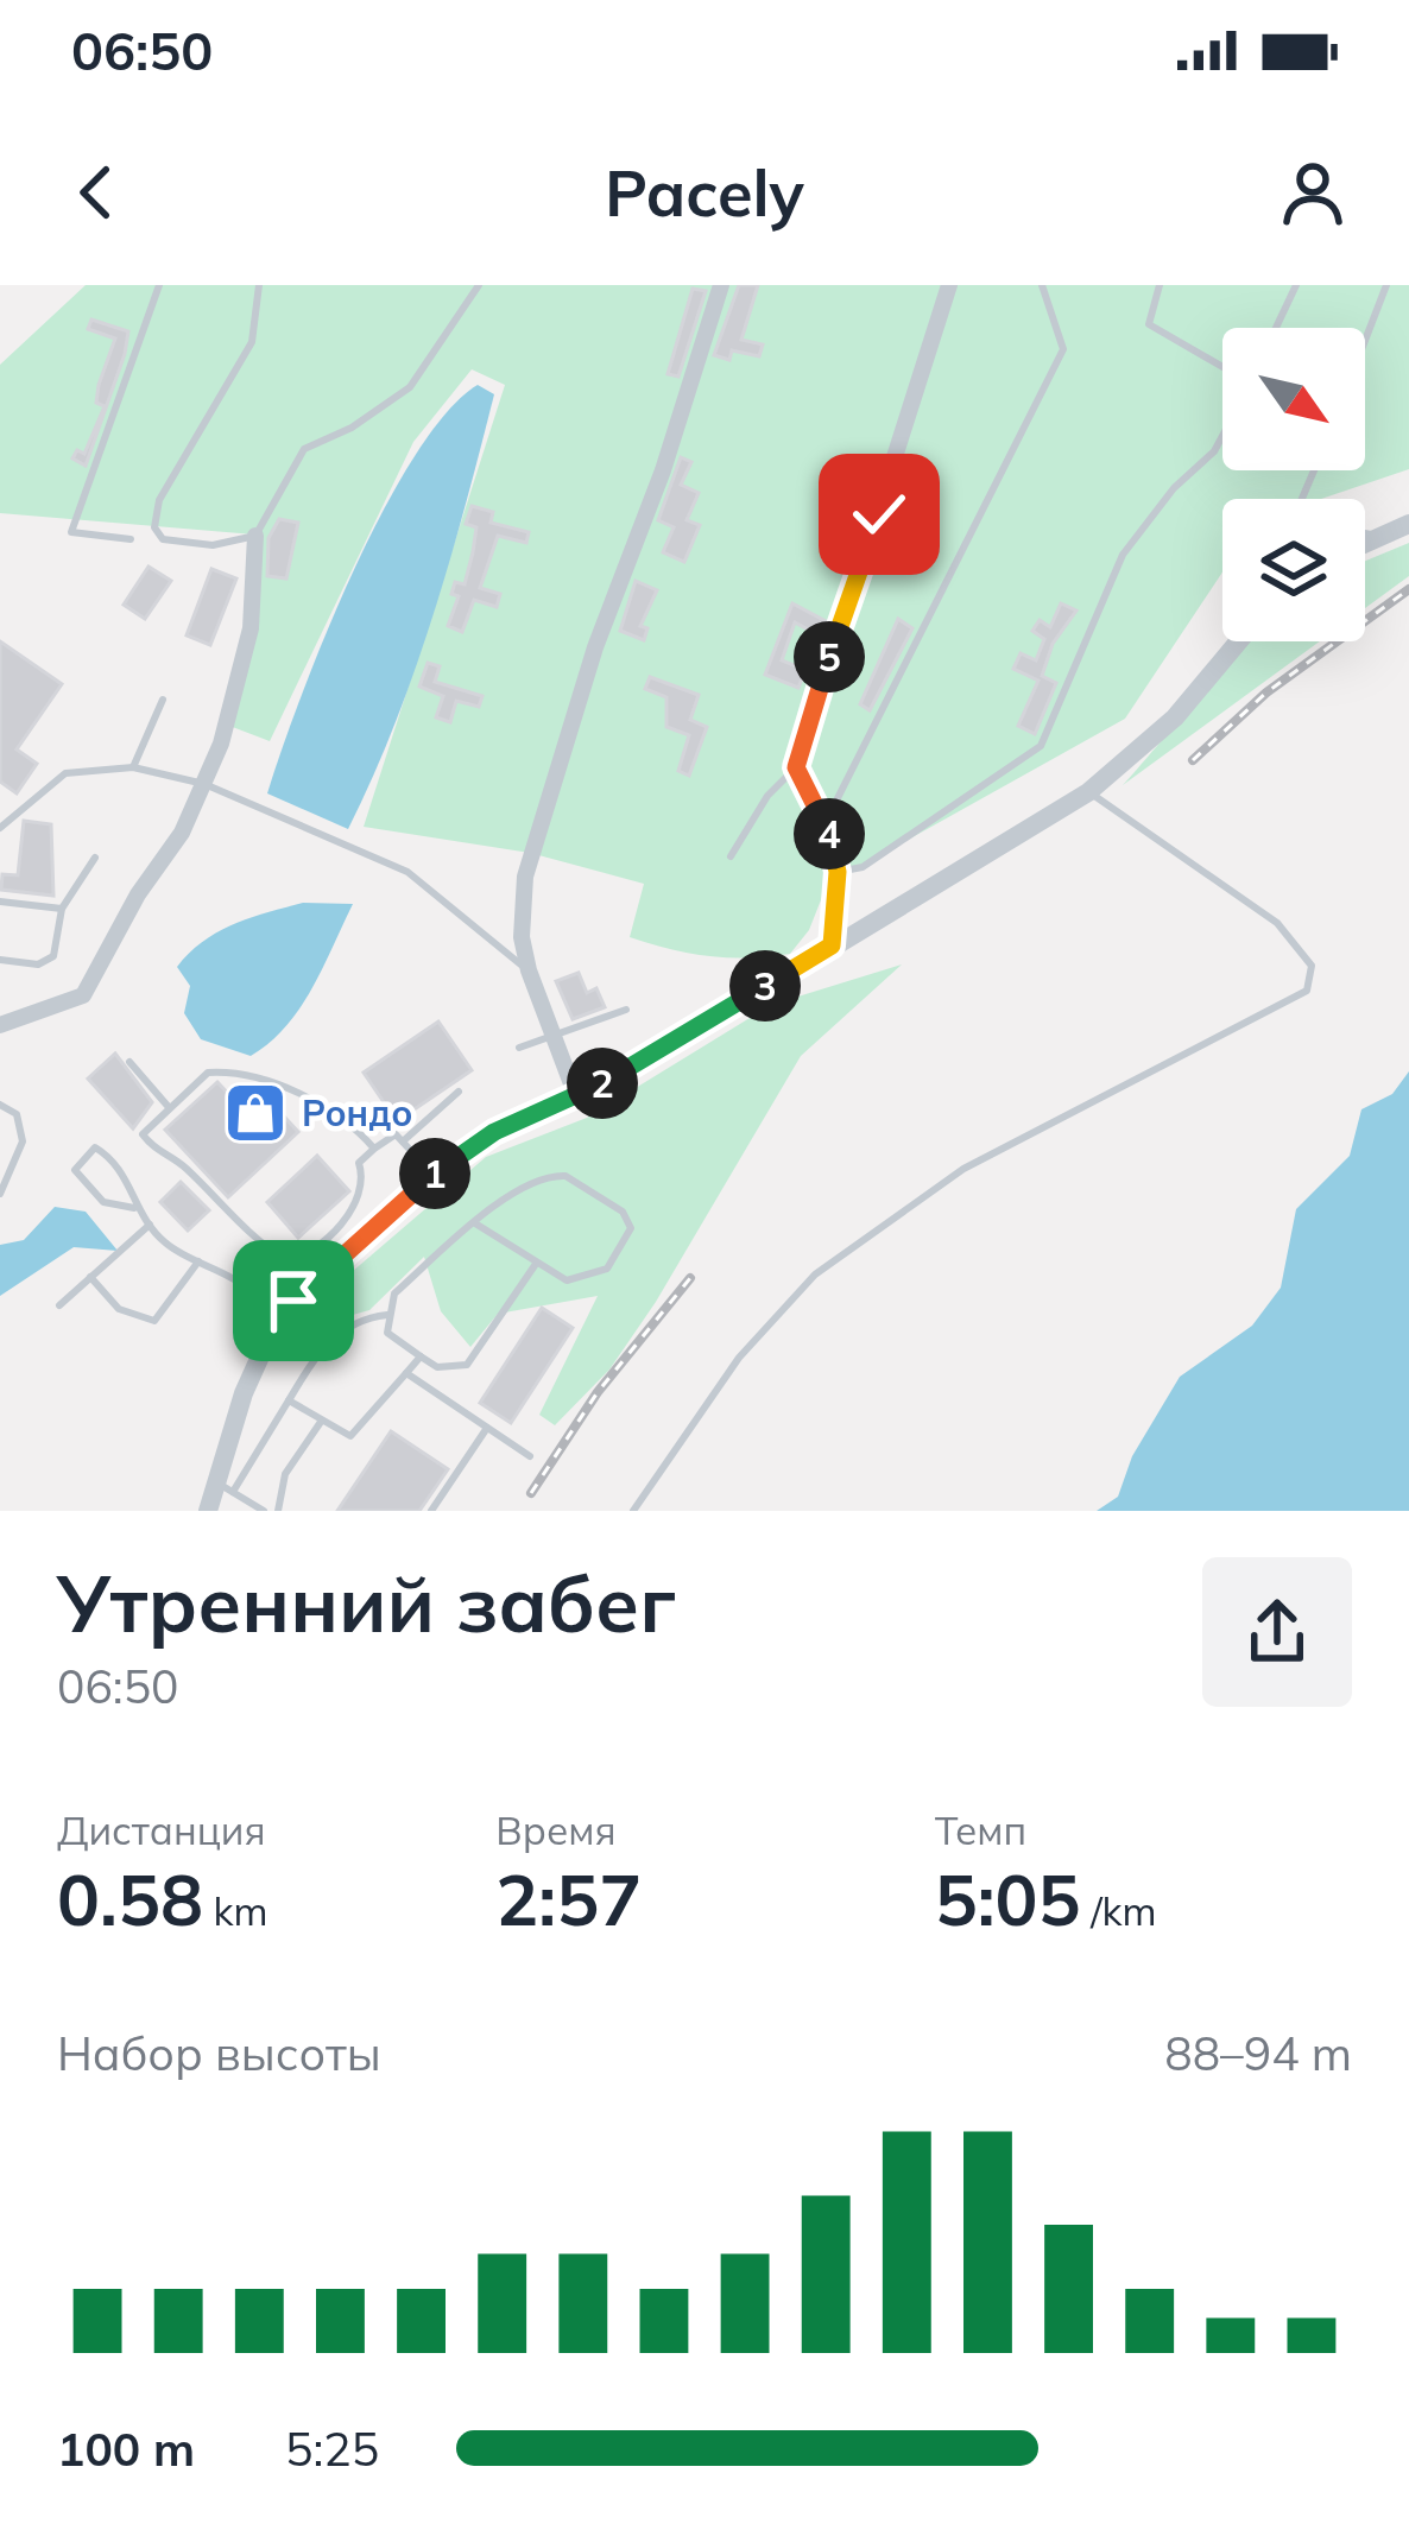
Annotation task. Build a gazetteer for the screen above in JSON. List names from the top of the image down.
{
  "places": {
    "shop": ["Рондо"]
  },
  "north": "bottom right",
  "page": {
    "status": "06:50",
    "header": "Pacely",
    "pins": [
      "5",
      "4",
      "3",
      "2",
      "1"
    ],
    "heading": ["Утренний забег", "06:50"],
    "stats": [
      ["Дистанция", "0.58 km"],
      ["Время", "2:57"],
      ["Темп", "5:05 /km"]
    ],
    "chart": ["Набор высоты", "88–94 m"],
    "list": [
      {
        "name": "100 m",
        "note": "5:25"
      }
    ]
  }
}
